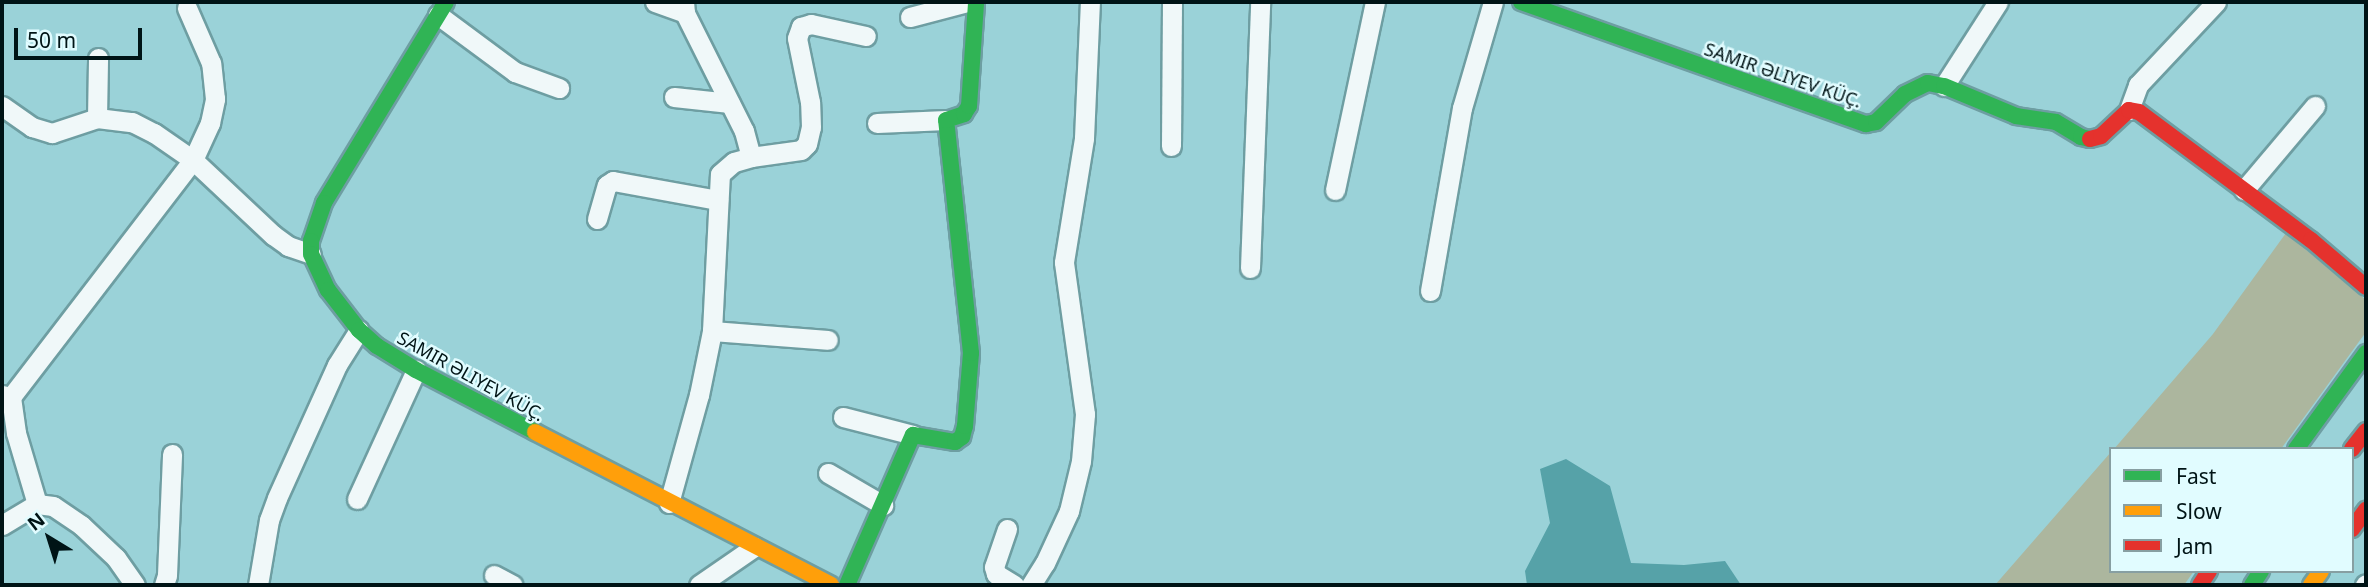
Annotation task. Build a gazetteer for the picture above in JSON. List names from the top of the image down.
{
  "streets": {
    "main road": ["SAMIR ƏLIYEV KÜÇ."]
  },
  "legend": ["Fast", "Slow", "Jam"],
  "scale_bar": "50 m",
  "north": "top left"
}
